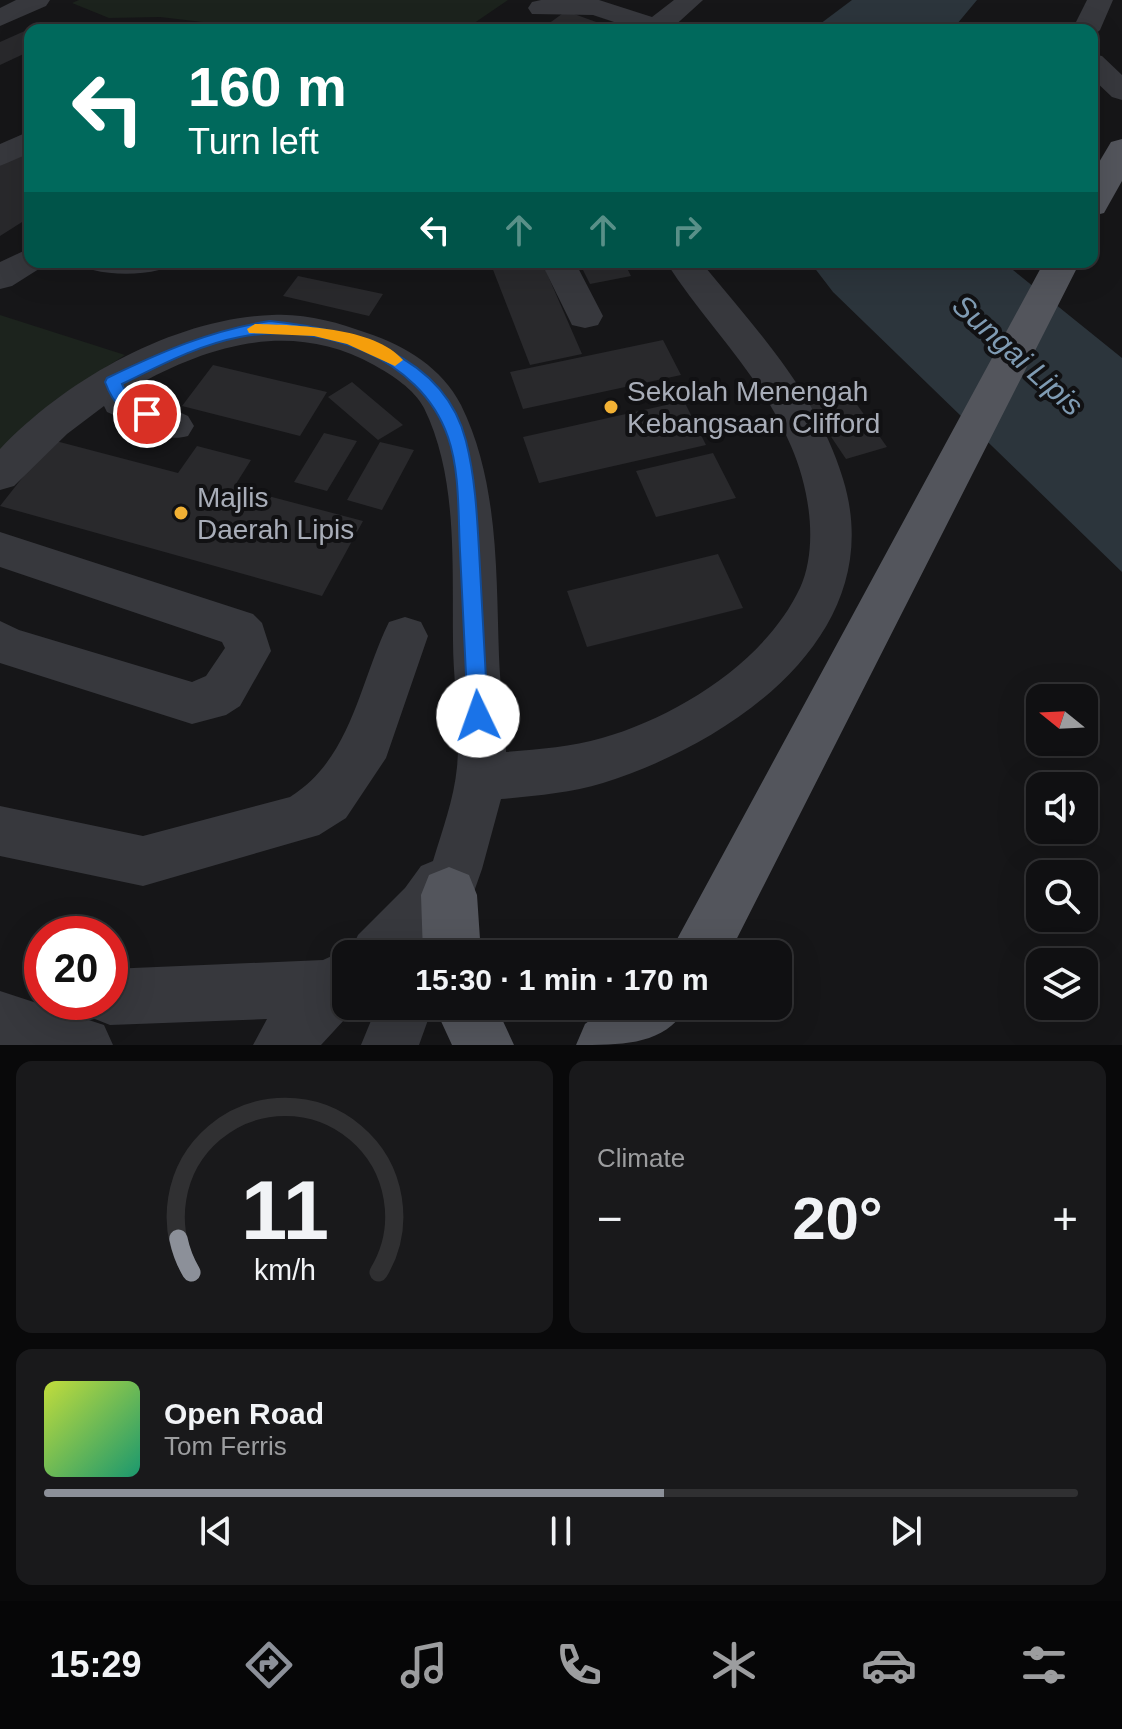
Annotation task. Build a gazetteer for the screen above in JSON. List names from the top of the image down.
{
  "water": ["Sungai Lipis"],
  "places": ["Sekolah Menengah Kebangsaan Clifford", "Majlis Daerah Lipis"],
  "north": "left",
  "page": {
    "turn": ["160 m", "Turn left"],
    "limit": "20",
    "trip": "15:30 · 1 min · 170 m",
    "tile": "Climate",
    "heat": ["−", "20°", "+"],
    "song": ["Open Road", "Tom Ferris"],
    "tabs": "15:29",
    "gauge": ["11", "km/h"]
  }
}
